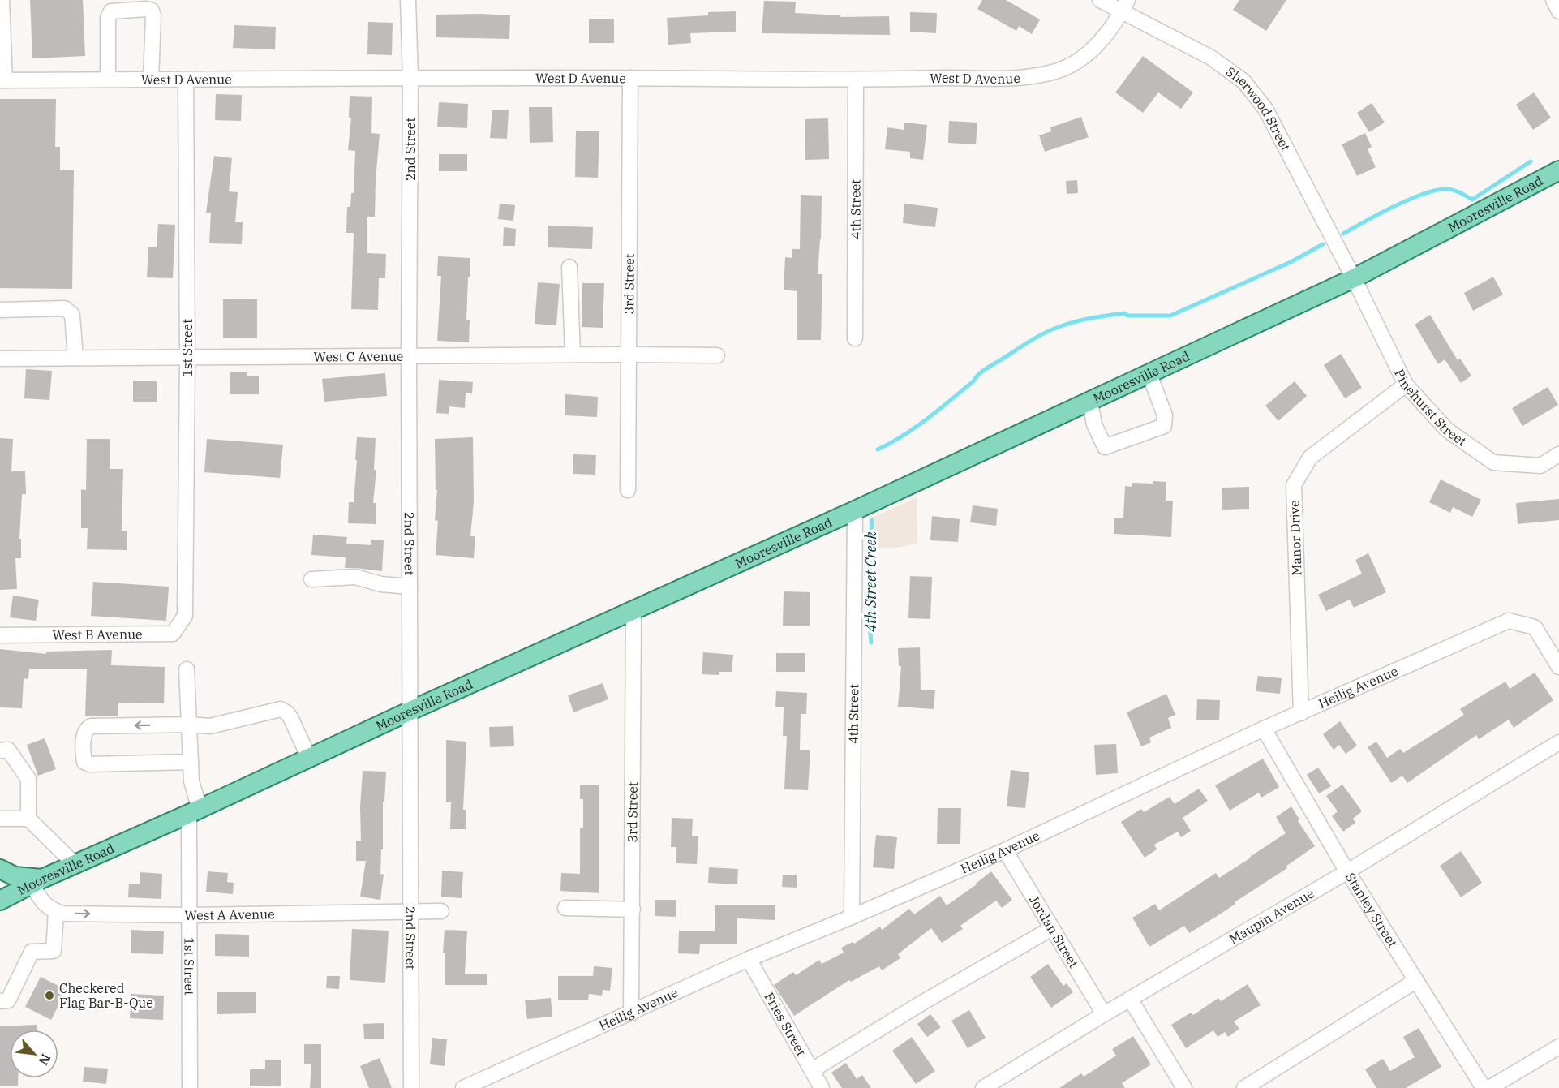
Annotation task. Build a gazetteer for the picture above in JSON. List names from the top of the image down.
{
  "streets": {
    "main road": ["Mooresville Road"],
    "street": [
      "West D Avenue",
      "Sherwood Street",
      "2nd Street",
      "4th Street",
      "3rd Street",
      "1st Street",
      "West C Avenue",
      "Pinehurst Street",
      "Manor Drive",
      "West B Avenue",
      "Heilig Avenue",
      "Stanley Street",
      "West A Avenue",
      "Maupin Avenue",
      "Jordan Street",
      "Fries Street"
    ]
  },
  "crossings": [
    ["West D Avenue", "Sherwood Street"],
    ["West D Avenue", "2nd Street"],
    ["West D Avenue", "4th Street"],
    ["West D Avenue", "3rd Street"],
    ["West D Avenue", "1st Street"],
    ["Sherwood Street", "Mooresville Road"],
    ["Sherwood Street", "Pinehurst Street"],
    ["2nd Street", "Mooresville Road"],
    ["2nd Street", "West C Avenue"],
    ["2nd Street", "West A Avenue"],
    ["Mooresville Road", "4th Street"],
    ["Mooresville Road", "3rd Street"],
    ["Mooresville Road", "1st Street"],
    ["Mooresville Road", "Pinehurst Street"],
    ["4th Street", "Heilig Avenue"],
    ["3rd Street", "West C Avenue"],
    ["3rd Street", "Heilig Avenue"],
    ["1st Street", "West C Avenue"],
    ["1st Street", "West B Avenue"],
    ["1st Street", "West A Avenue"],
    ["Pinehurst Street", "Manor Drive"],
    ["Manor Drive", "Heilig Avenue"],
    ["Heilig Avenue", "Stanley Street"],
    ["Heilig Avenue", "Jordan Street"],
    ["Heilig Avenue", "Fries Street"],
    ["Stanley Street", "Maupin Avenue"],
    ["Maupin Avenue", "Jordan Street"]
  ],
  "water": ["4th Street Creek"],
  "places": ["Checkered Flag Bar-B-Que"],
  "north": "bottom right"
}
